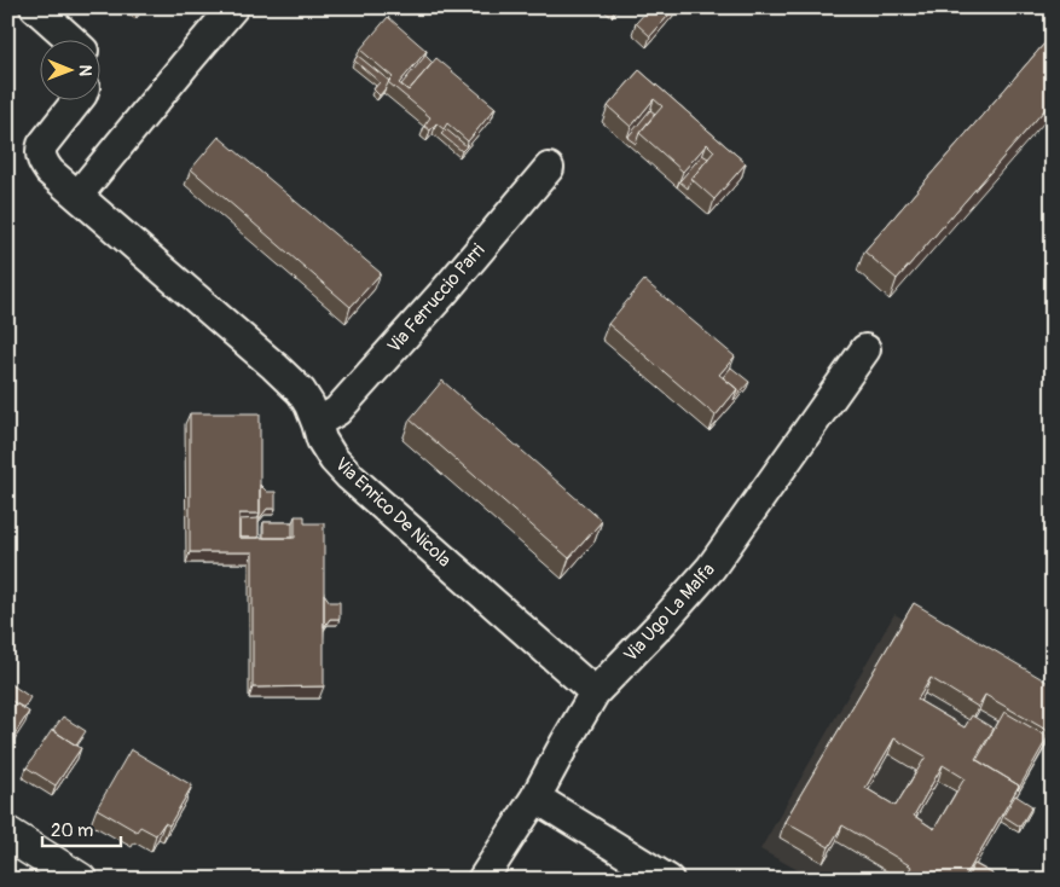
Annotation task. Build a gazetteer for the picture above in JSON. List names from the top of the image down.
{
  "streets": {
    "street": ["Via Ferruccio Parri", "Via Enrico De Nicola", "Via Ugo La Malfa"]
  },
  "crossings": [
    ["Via Ferruccio Parri", "Via Enrico De Nicola"],
    ["Via Enrico De Nicola", "Via Ugo La Malfa"]
  ],
  "scale_bar": "20 m",
  "north": "right"
}
